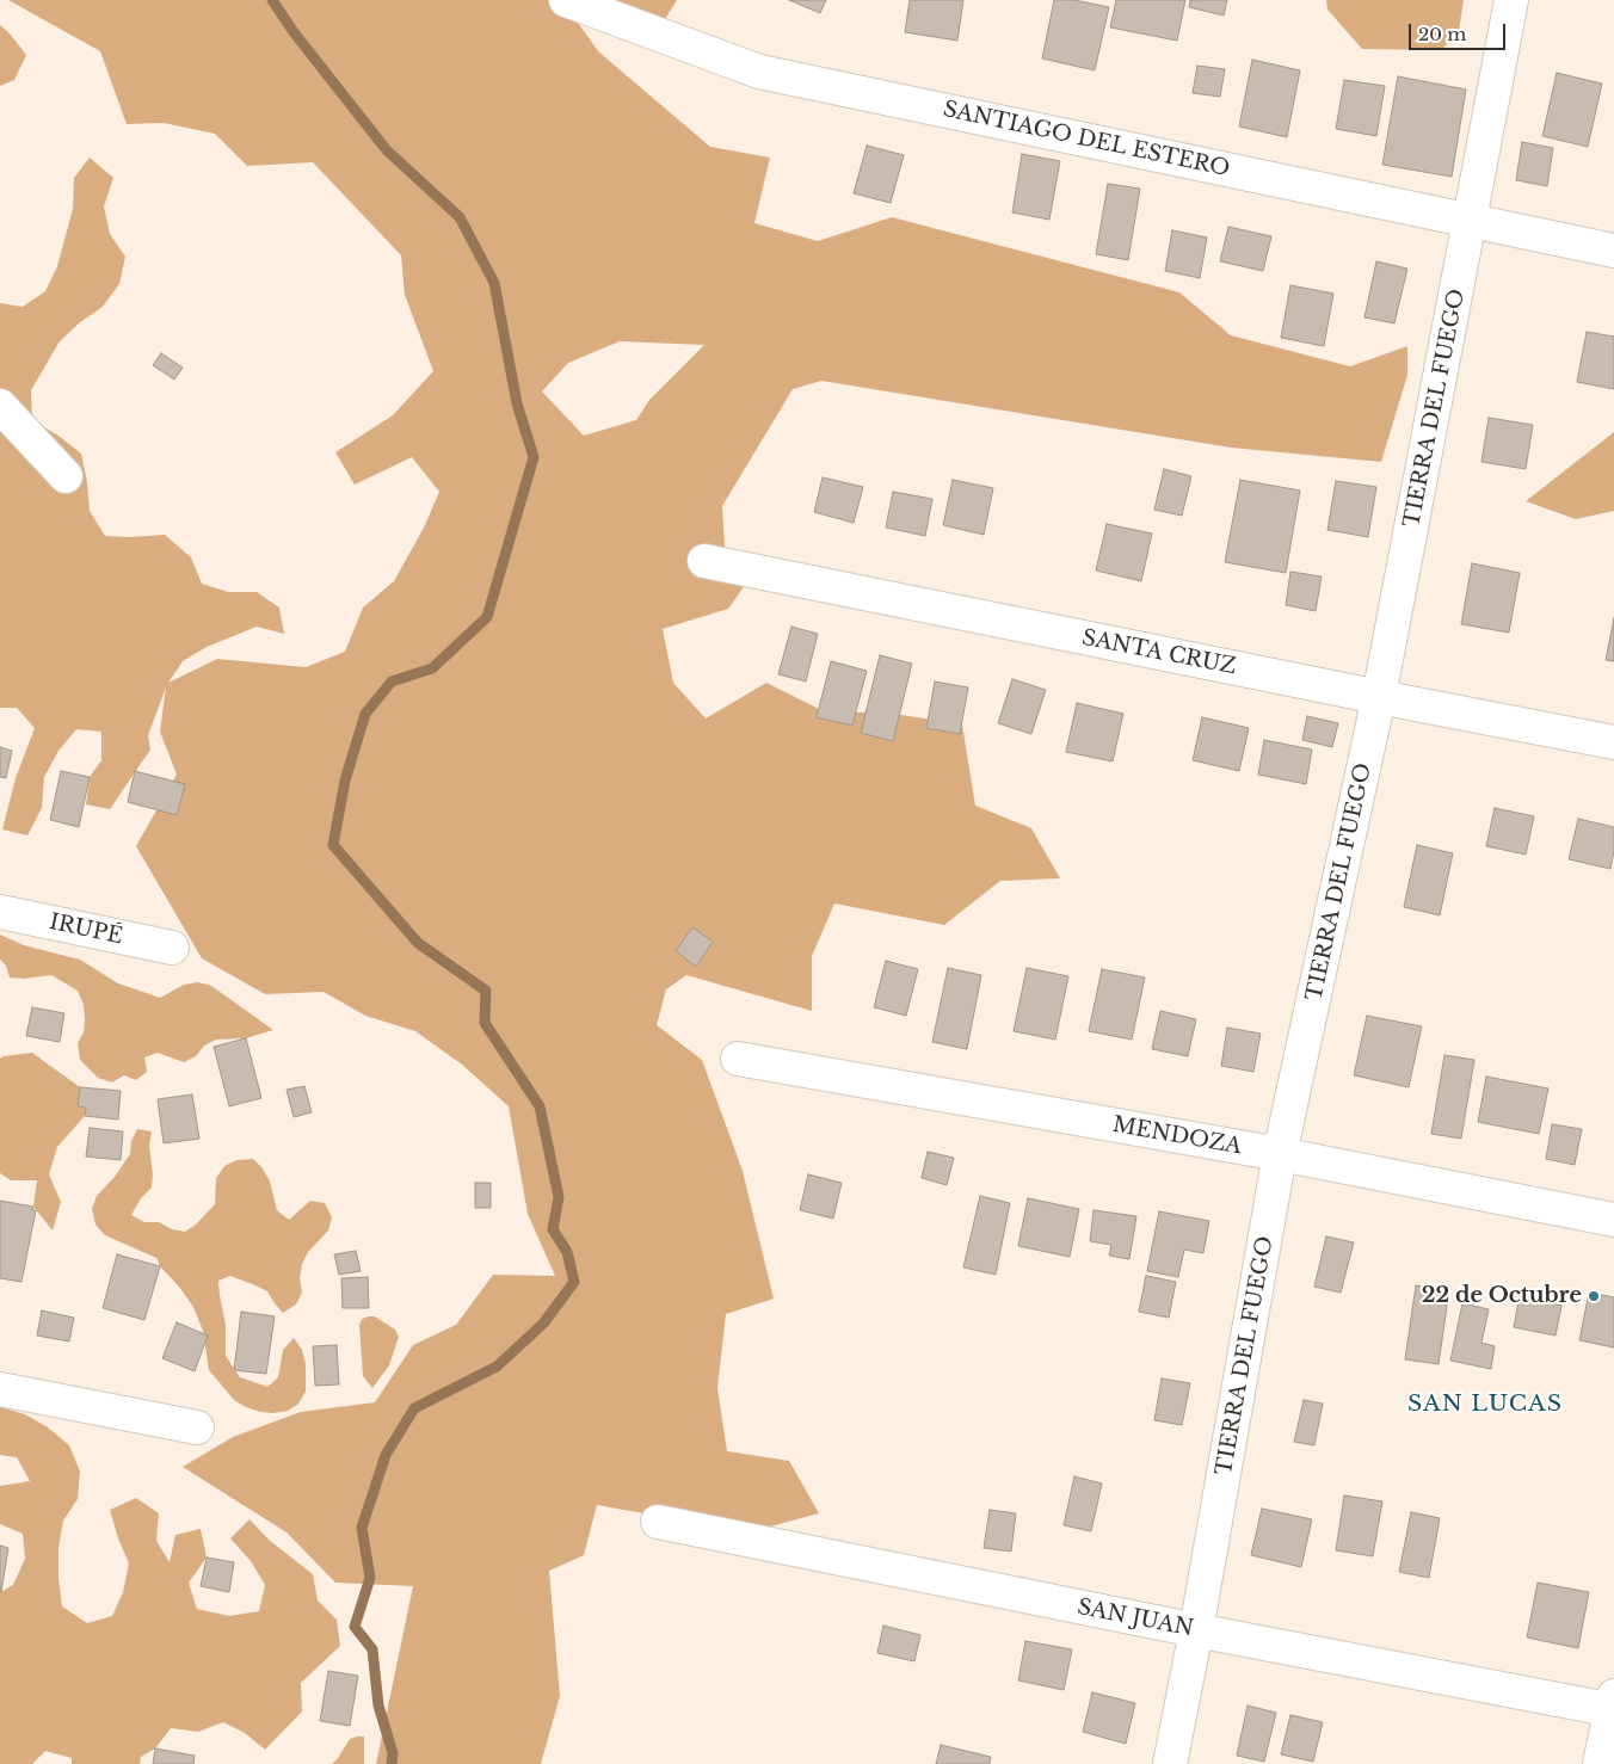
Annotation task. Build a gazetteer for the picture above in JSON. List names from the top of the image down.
{
  "streets": {
    "street": [
      "SANTIAGO DEL ESTERO",
      "TIERRA DEL FUEGO",
      "SANTA CRUZ",
      "IRUPÉ",
      "MENDOZA",
      "SAN JUAN"
    ]
  },
  "crossings": [
    ["SANTIAGO DEL ESTERO", "TIERRA DEL FUEGO"],
    ["TIERRA DEL FUEGO", "SANTA CRUZ"],
    ["TIERRA DEL FUEGO", "MENDOZA"],
    ["TIERRA DEL FUEGO", "SAN JUAN"]
  ],
  "districts": ["SAN LUCAS"],
  "places": ["22 de Octubre"],
  "scale_bar": "20 m"
}
